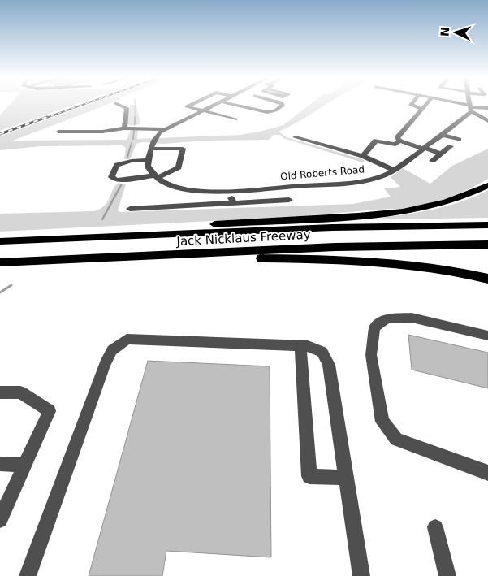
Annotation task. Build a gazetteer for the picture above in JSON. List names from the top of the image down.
{
  "streets": {
    "highway": ["Jack Nicklaus Freeway"],
    "street": ["Old Roberts Road"]
  },
  "north": "left"
}
